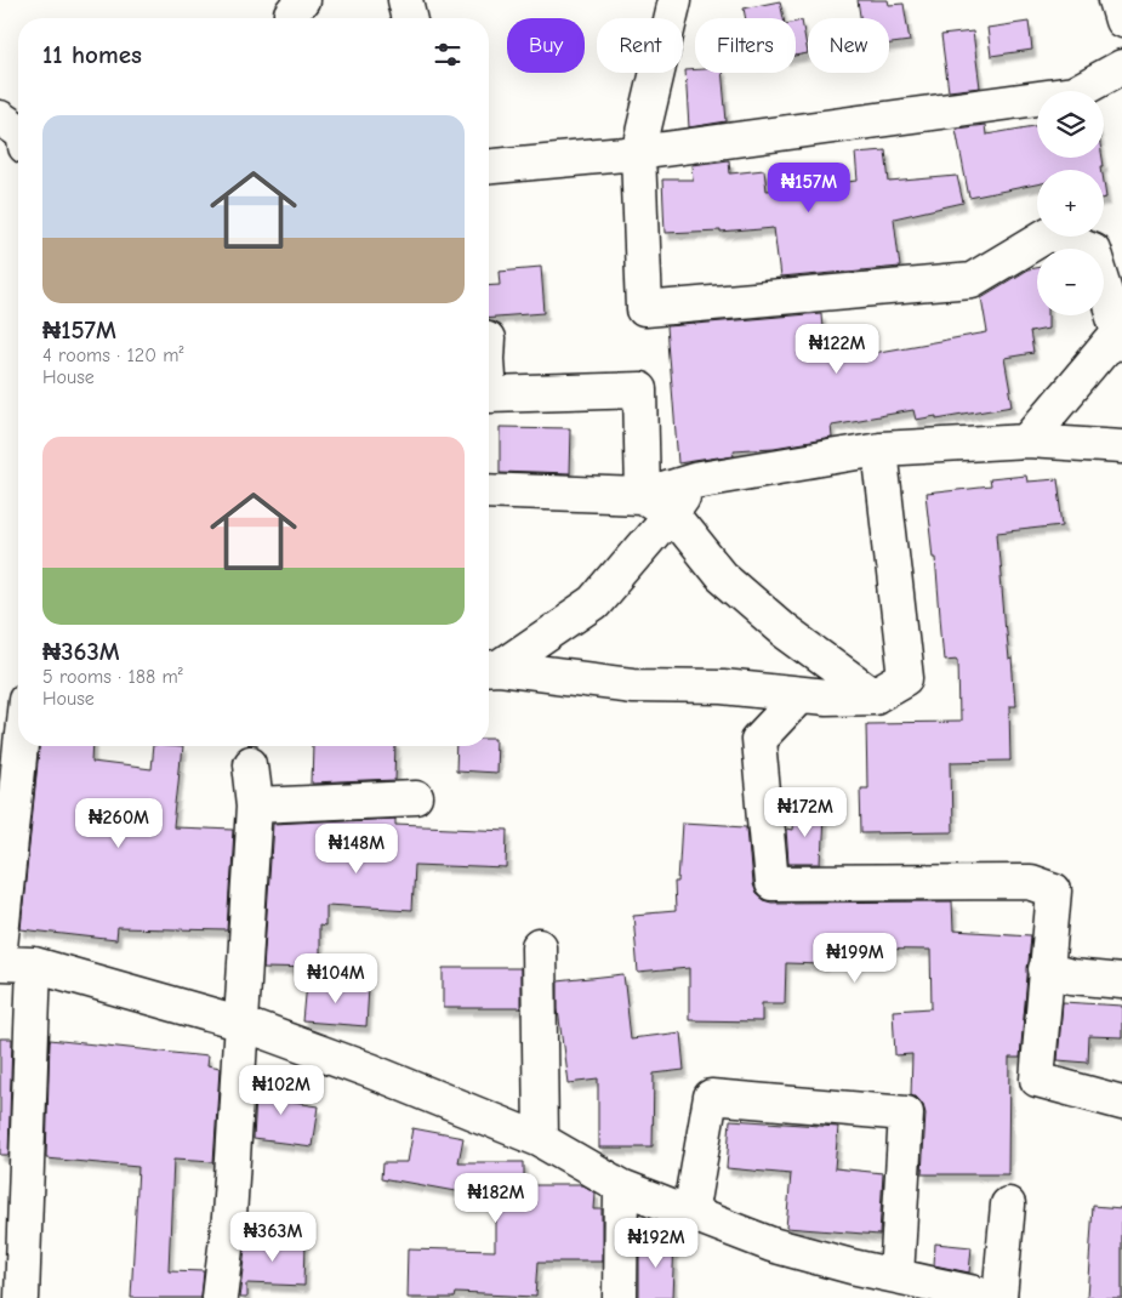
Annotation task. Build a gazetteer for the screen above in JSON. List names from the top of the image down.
{
  "page": {
    "chip": [
      "Buy",
      "Rent",
      "Filters",
      "New"
    ],
    "heading": "11 homes",
    "map_buttons": ["+", "−"],
    "list": [
      {
        "name": "₦157M",
        "note": "4 rooms · 120 m² · House"
      },
      {
        "name": "₦363M",
        "note": "5 rooms · 188 m² · House"
      }
    ],
    "price": [
      "₦157M",
      "₦122M",
      "₦172M",
      "₦260M",
      "₦148M",
      "₦199M",
      "₦104M",
      "₦102M",
      "₦182M",
      "₦363M",
      "₦192M"
    ]
  }
}
